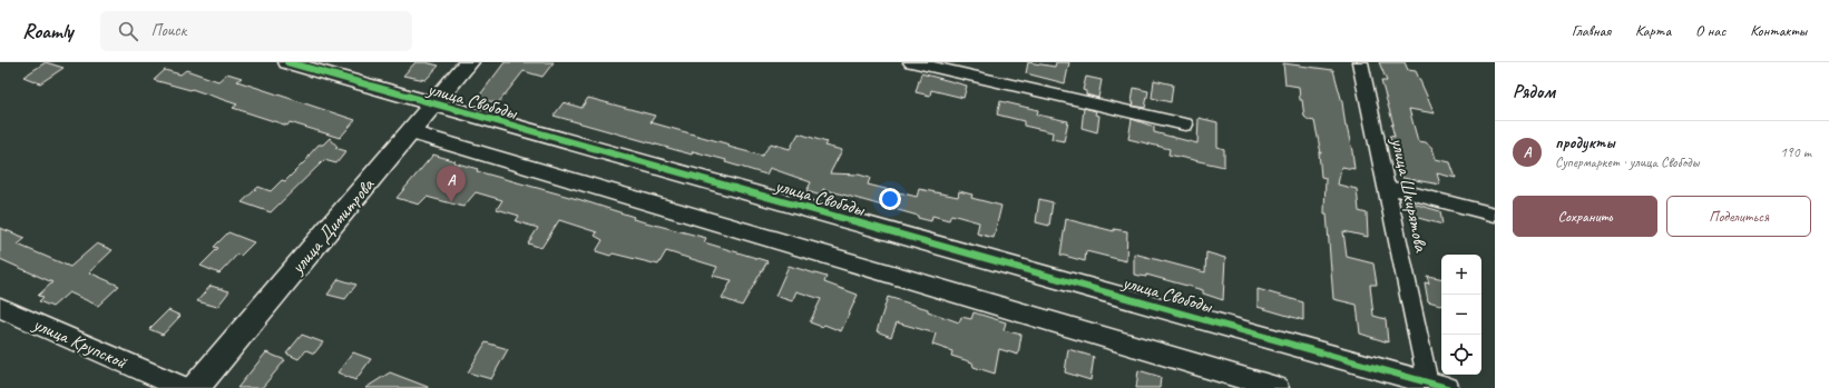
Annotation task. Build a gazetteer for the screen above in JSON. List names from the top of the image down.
{
  "streets": {
    "main road": ["улица Димитрова"],
    "street": ["улица Свободы", "улица Шкирятова", "улица Крупской"]
  },
  "crossings": [
    ["улица Свободы", "улица Шкирятова"],
    ["улица Свободы", "улица Димитрова"]
  ],
  "page": {
    "header": "Roamly",
    "search": "Поиск",
    "nav": [
      "Главная",
      "Карта",
      "О нас",
      "Контакты"
    ],
    "heading": "Рядом",
    "list": [
      {
        "mark": "A",
        "name": "продукты",
        "note": "Супермаркет · улица Свободы",
        "value": "190 m"
      }
    ],
    "pins": "A",
    "buttons": ["Сохранить", "Поделиться"],
    "map_buttons": ["+", "−"]
  }
}
